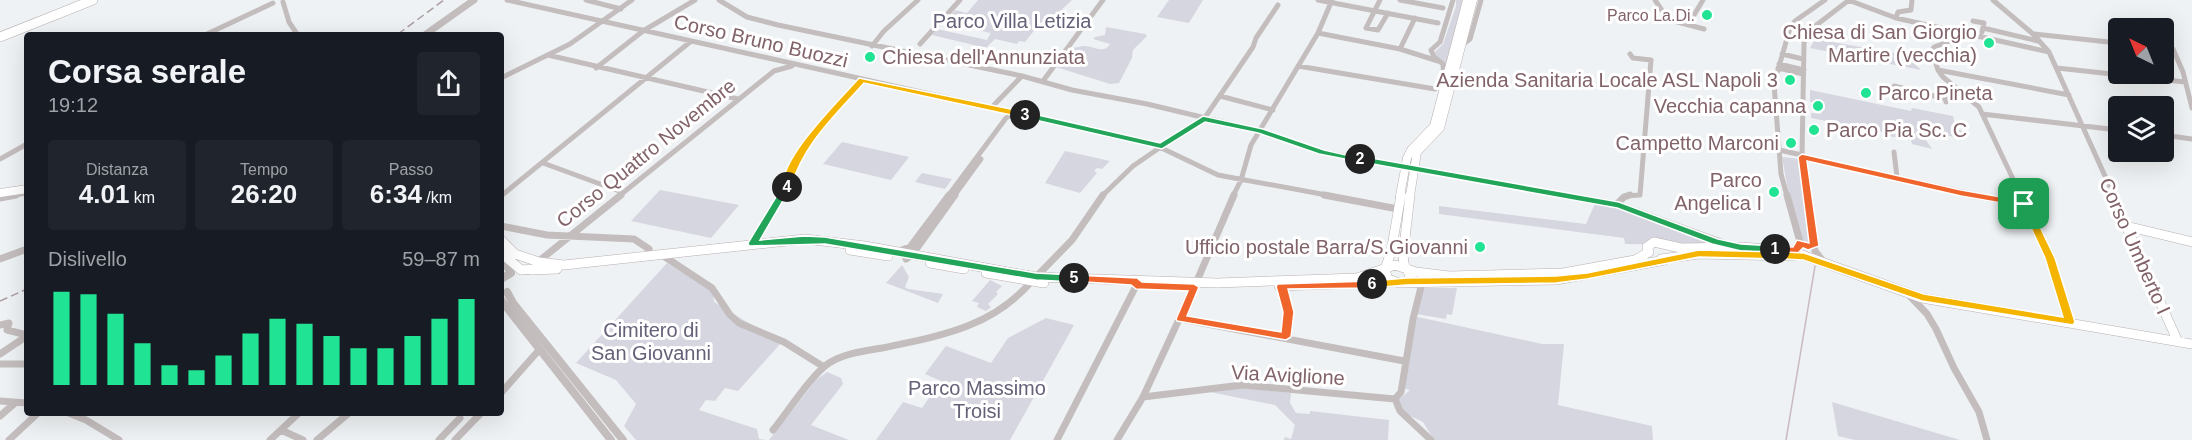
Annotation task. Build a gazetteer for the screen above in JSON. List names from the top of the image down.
{
  "streets": {
    "main road": ["Corso Umberto I"],
    "street": ["Corso Bruno Buozzi", "Corso Quattro Novembre", "Via Aviglione"]
  },
  "crossings": [
    ["Corso Bruno Buozzi", "Corso Quattro Novembre"]
  ],
  "parks": ["Parco Villa Letizia", "Cimitero di San Giovanni", "Parco Massimo Troisi"],
  "places": [
    "Parco La.Di.",
    "Chiesa di San Giorgio Martire (vecchia)",
    "Chiesa dell'Annunziata",
    "Azienda Sanitaria Locale ASL Napoli 3",
    "Parco Pineta",
    "Vecchia capanna",
    "Parco Pia Sc. C",
    "Campetto Marconi",
    "Parco Angelica I",
    "Ufficio postale Barra/S.Giovanni"
  ],
  "north": "top left",
  "page": {
    "heading": ["Corsa serale", "19:12"],
    "pins": [
      "3",
      "2",
      "4",
      "1",
      "5",
      "6"
    ],
    "stats": [
      ["Distanza", "4.01 km"],
      ["Tempo", "26:20"],
      ["Passo", "6:34 /km"]
    ],
    "chart": ["Dislivello", "59–87 m"]
  }
}
